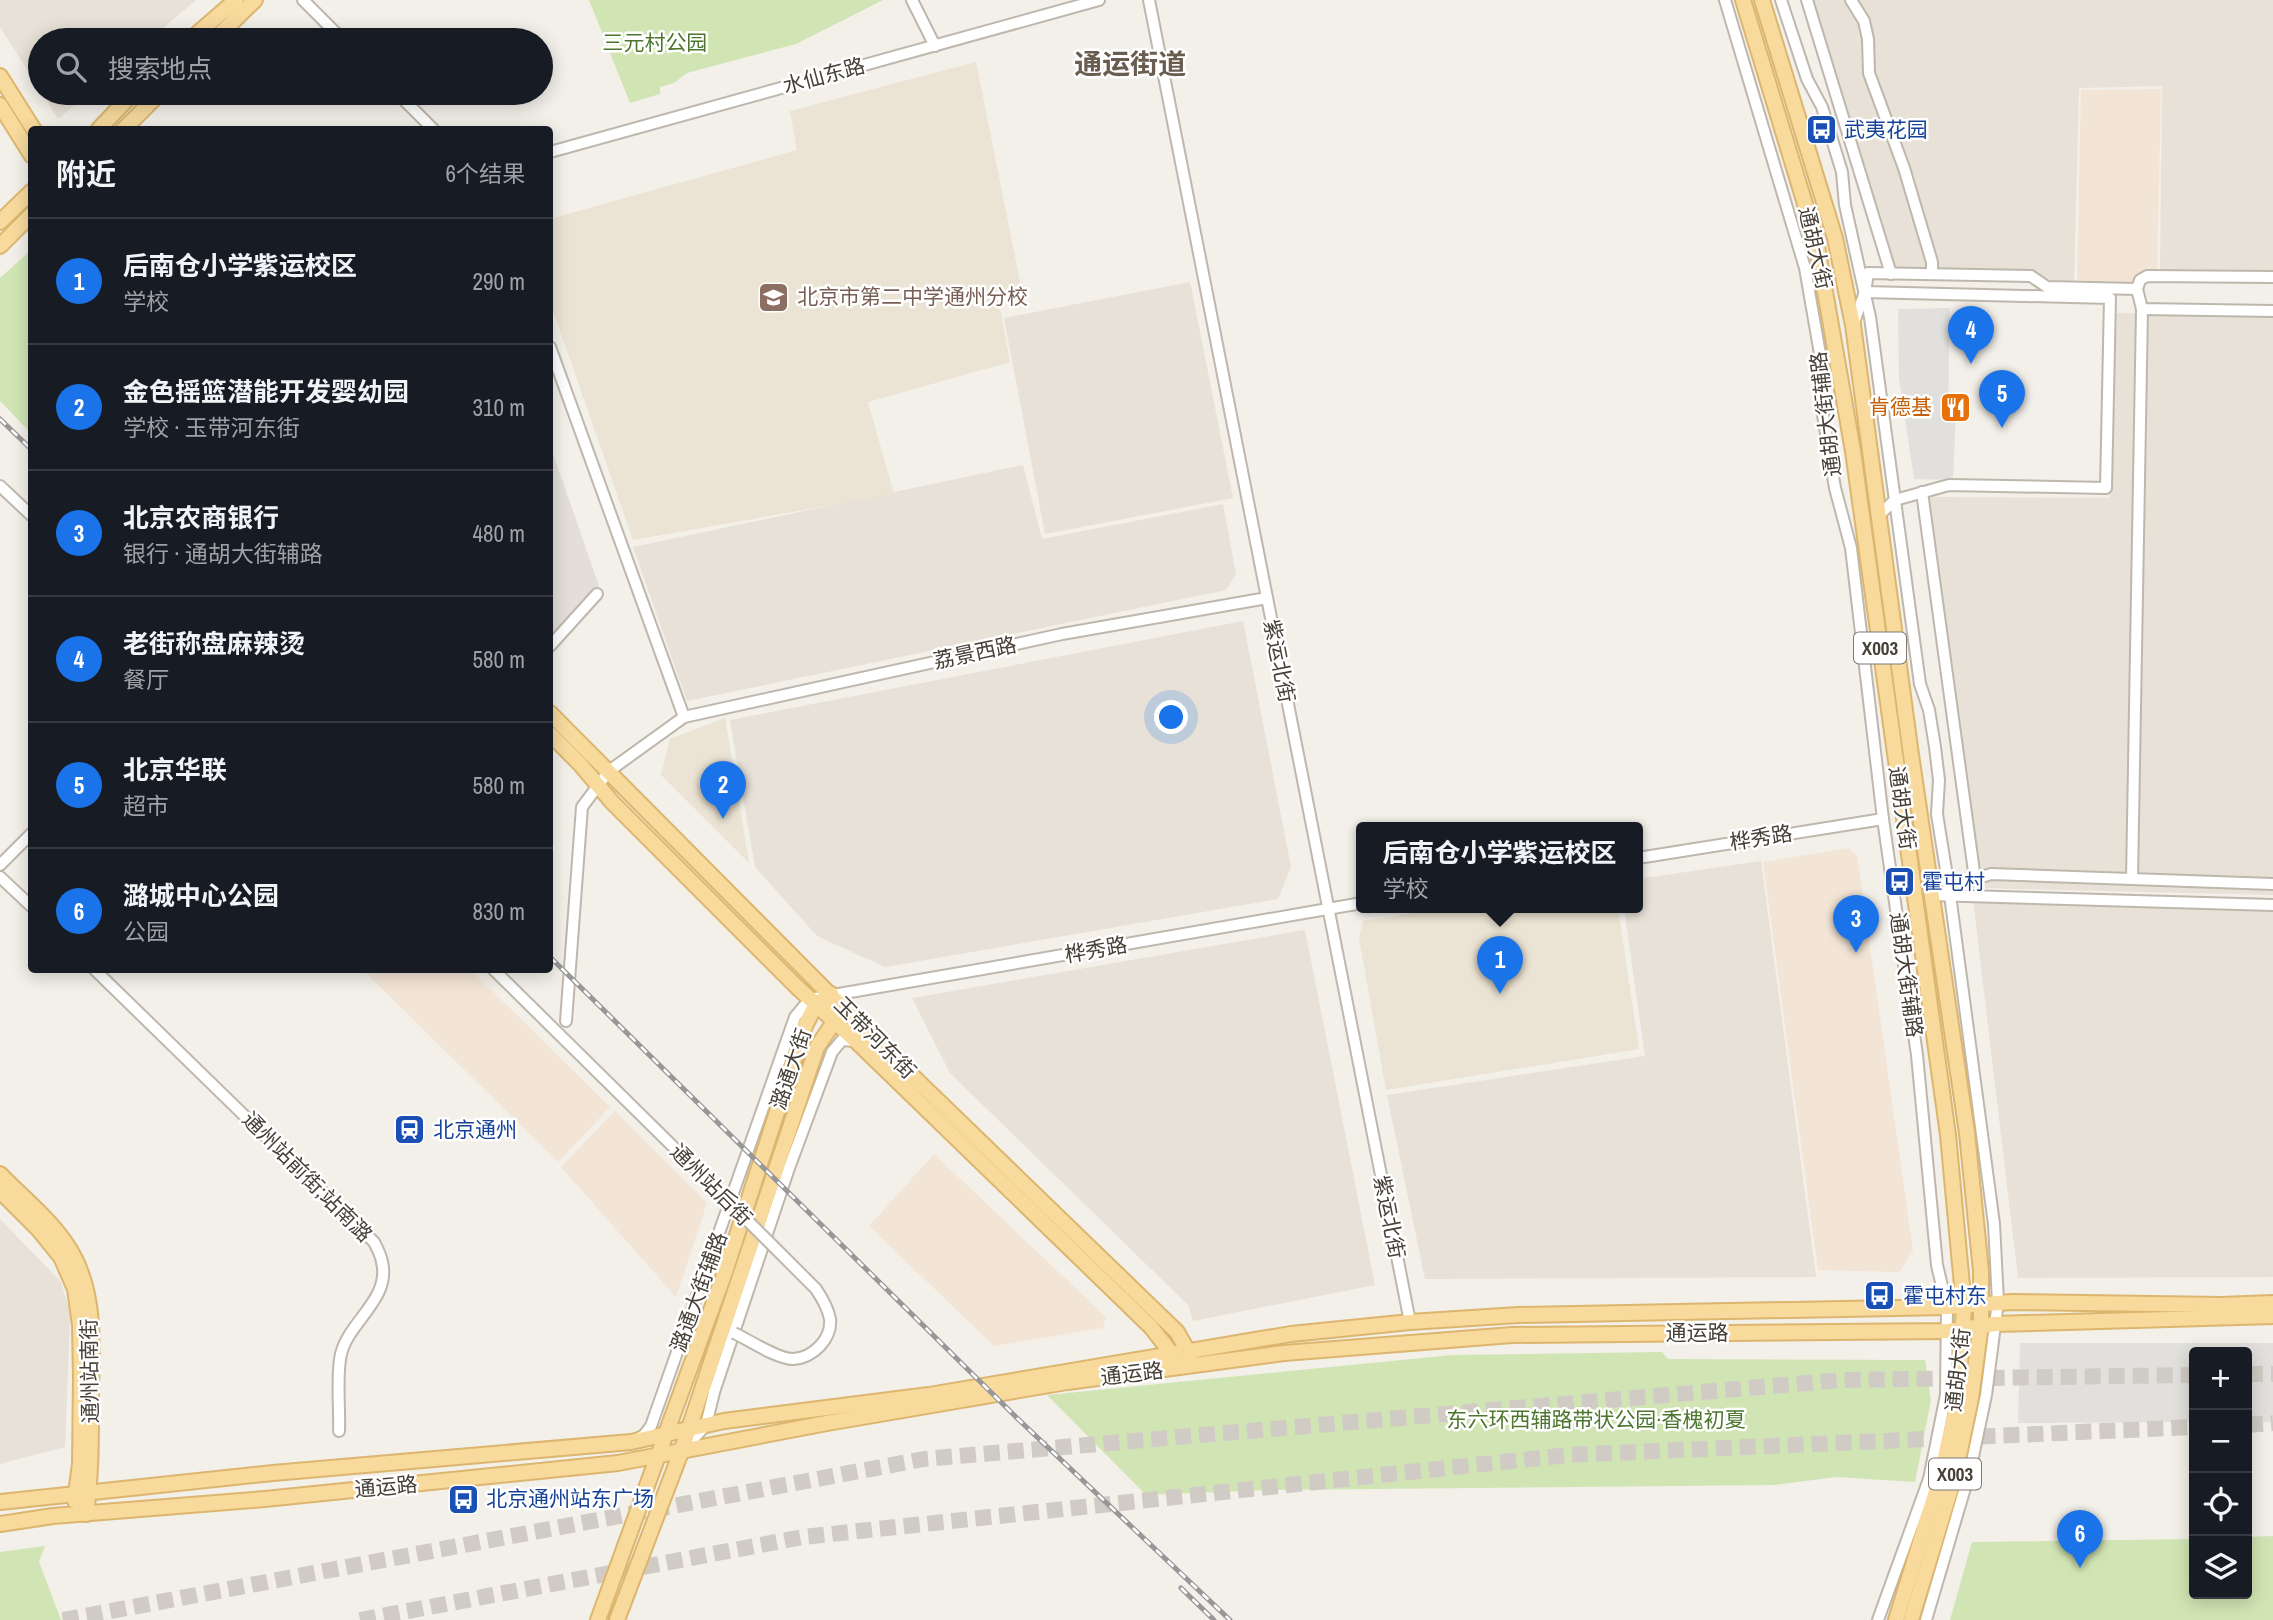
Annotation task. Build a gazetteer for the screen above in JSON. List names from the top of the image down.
{
  "streets": {
    "main road": [
      "通胡大街",
      "X003",
      "玉带河东街",
      "潞通大街",
      "通运路",
      "通州站南街"
    ],
    "street": [
      "水仙东路",
      "通胡大街辅路",
      "荔景西路",
      "紫运北街",
      "桦秀路",
      "通州站前街;站南潞",
      "通州站后街",
      "潞通大街辅路"
    ]
  },
  "crossings": [
    ["通胡大街", "通运路"],
    ["通胡大街辅路", "桦秀路"],
    ["通胡大街辅路", "通运路"],
    ["荔景西路", "紫运北街"],
    ["荔景西路", "玉带河东街"],
    ["紫运北街", "桦秀路"],
    ["紫运北街", "通运路"],
    ["桦秀路", "玉带河东街"],
    ["桦秀路", "潞通大街"],
    ["玉带河东街", "潞通大街"],
    ["玉带河东街", "潞通大街辅路"],
    ["玉带河东街", "通运路"],
    ["潞通大街", "潞通大街辅路"],
    ["潞通大街", "通运路"],
    ["潞通大街辅路", "通运路"],
    ["通运路", "通州站南街"]
  ],
  "districts": ["通运街道"],
  "parks": ["三元村公园", "东六环西辅路带状公园·香槐初夏"],
  "places": {
    "bus stop": [
      "武夷花园",
      "霍屯村",
      "霍屯村东",
      "北京通州站东广场"
    ],
    "school or university": ["北京市第二中学通州分校"],
    "restaurant": ["肯德基"],
    "station": ["北京通州"]
  },
  "page": {
    "search": "搜索地点",
    "heading": ["附近", "6个结果"],
    "list": [
      {
        "mark": "1",
        "name": "后南仓小学紫运校区",
        "note": "学校",
        "value": "290 m"
      },
      {
        "mark": "2",
        "name": "金色摇篮潜能开发婴幼园",
        "note": "学校 · 玉带河东街",
        "value": "310 m"
      },
      {
        "mark": "3",
        "name": "北京农商银行",
        "note": "银行 · 通胡大街辅路",
        "value": "480 m"
      },
      {
        "mark": "4",
        "name": "老街称盘麻辣烫",
        "note": "餐厅",
        "value": "580 m"
      },
      {
        "mark": "5",
        "name": "北京华联",
        "note": "超市",
        "value": "580 m"
      },
      {
        "mark": "6",
        "name": "潞城中心公园",
        "note": "公园",
        "value": "830 m"
      }
    ],
    "pins": [
      "4",
      "5",
      "2",
      "3",
      "1",
      "6"
    ],
    "popup": ["后南仓小学紫运校区", "学校"],
    "map_buttons": ["+", "−"]
  }
}
